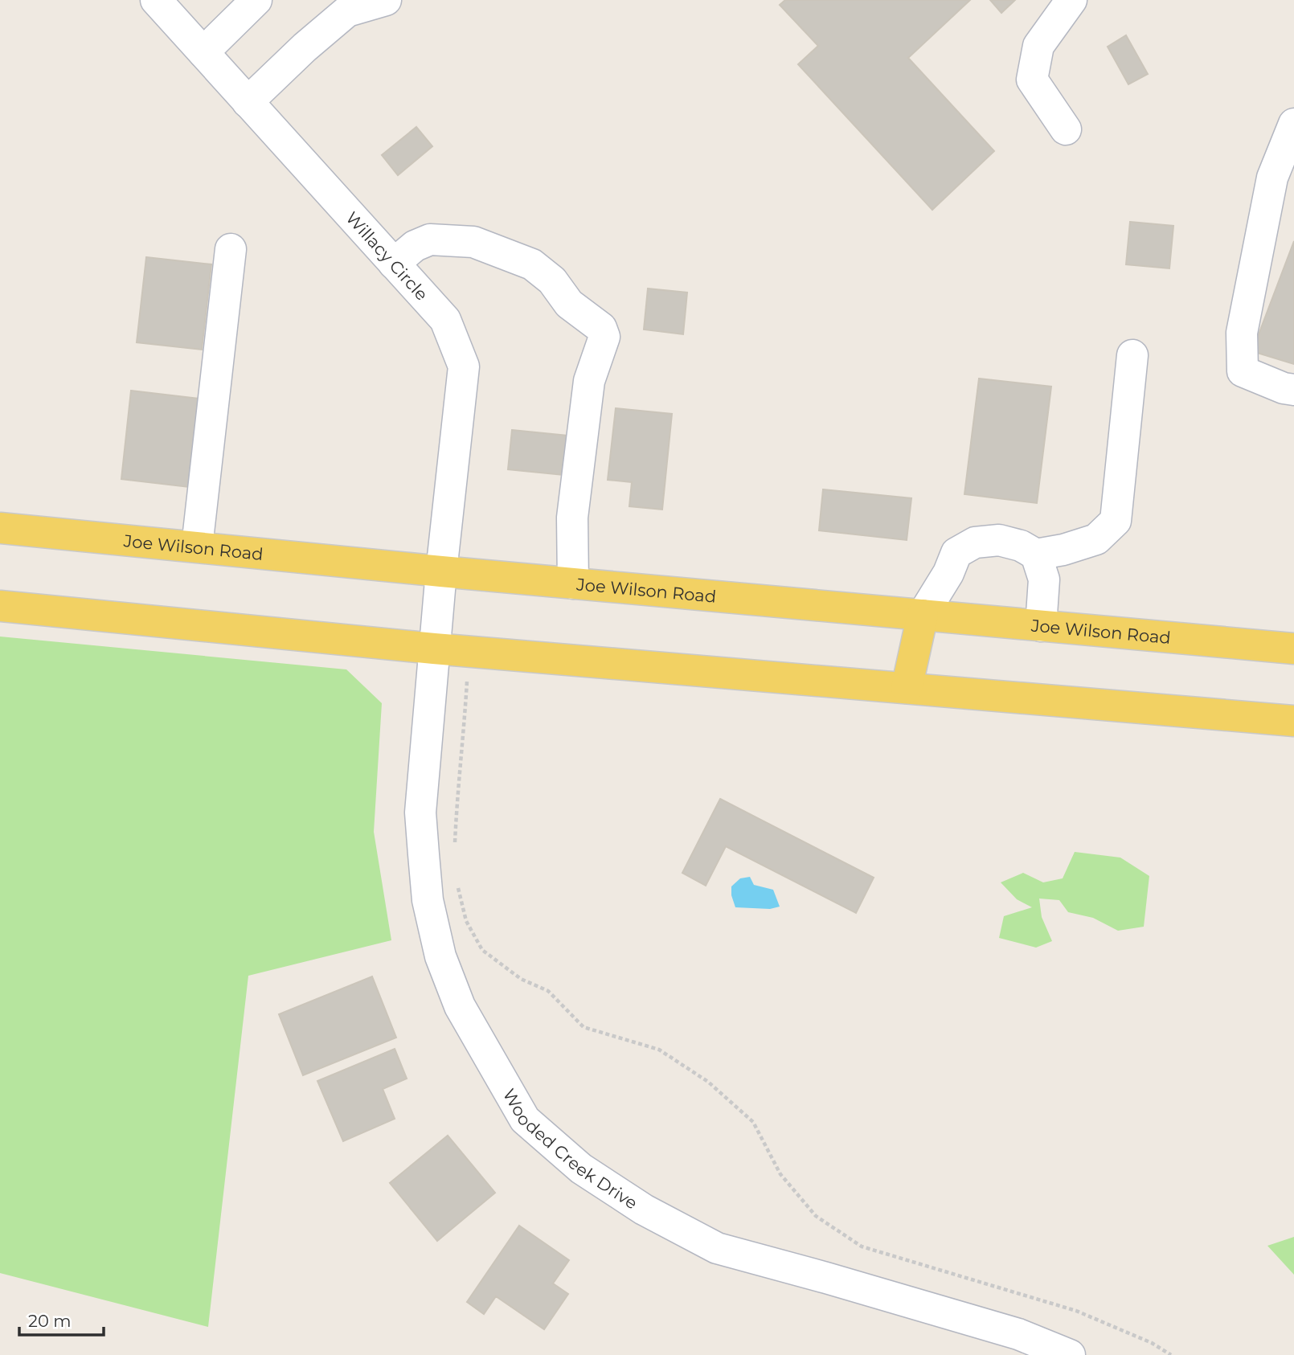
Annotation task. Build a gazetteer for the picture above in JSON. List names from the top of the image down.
{
  "streets": {
    "main road": ["Joe Wilson Road"],
    "street": ["Willacy Circle", "Wooded Creek Drive"]
  },
  "crossings": [
    ["Willacy Circle", "Joe Wilson Road"],
    ["Willacy Circle", "Wooded Creek Drive"]
  ],
  "scale_bar": "20 m"
}
